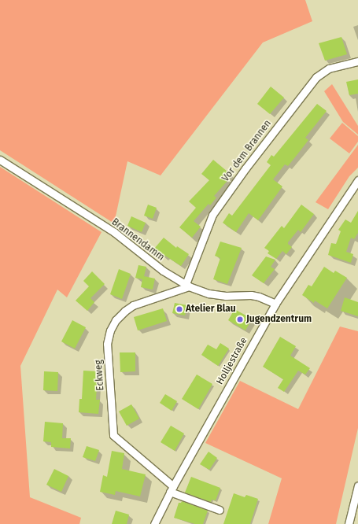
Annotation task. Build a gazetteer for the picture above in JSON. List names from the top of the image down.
{
  "streets": {
    "street": [
      "Vor dem Brannen",
      "Brannendamm",
      "Holljestraße",
      "Eckweg"
    ]
  },
  "crossings": [
    ["Vor dem Brannen", "Brannendamm"],
    ["Vor dem Brannen", "Eckweg"],
    ["Brannendamm", "Holljestraße"],
    ["Brannendamm", "Eckweg"],
    ["Holljestraße", "Eckweg"]
  ],
  "places": ["Atelier Blau", "Jugendzentrum"]
}
